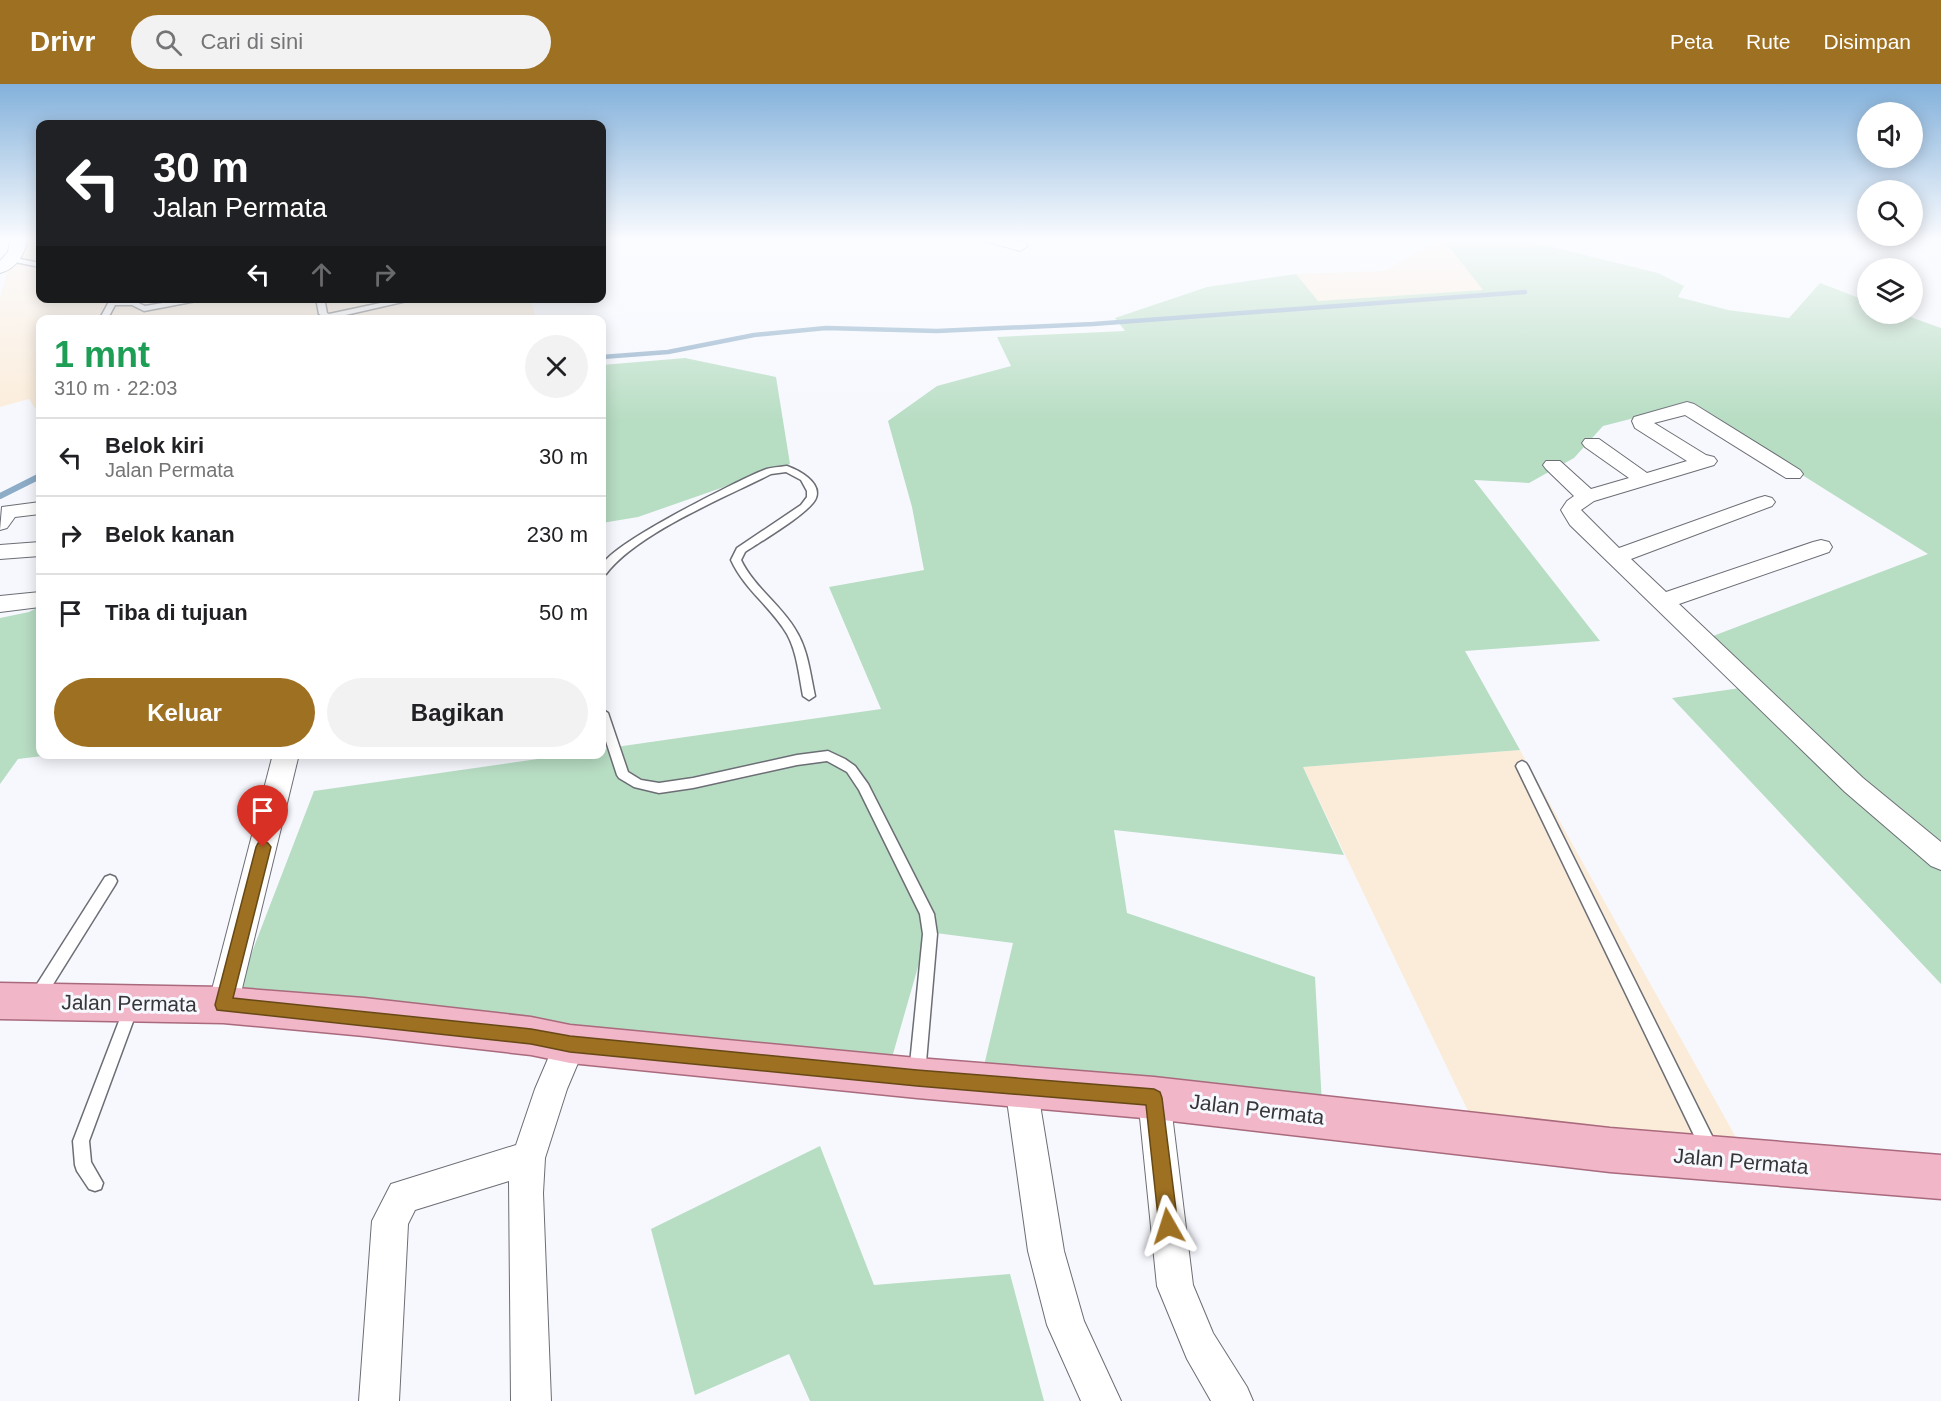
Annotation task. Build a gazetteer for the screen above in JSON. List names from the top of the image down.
{
  "streets": {
    "main road": ["Jalan Permata"]
  },
  "page": {
    "header": "Drivr",
    "search": "Cari di sini",
    "nav": ["Peta", "Rute", "Disimpan"],
    "turn": ["30 m", "Jalan Permata"],
    "heading": ["1 mnt", "310 m · 22:03"],
    "list": [
      {
        "name": "Belok kiri",
        "note": "Jalan Permata",
        "value": "30 m"
      },
      {
        "name": "Belok kanan",
        "value": "230 m"
      },
      {
        "name": "Tiba di tujuan",
        "value": "50 m"
      }
    ],
    "buttons": ["Keluar", "Bagikan"]
  }
}
